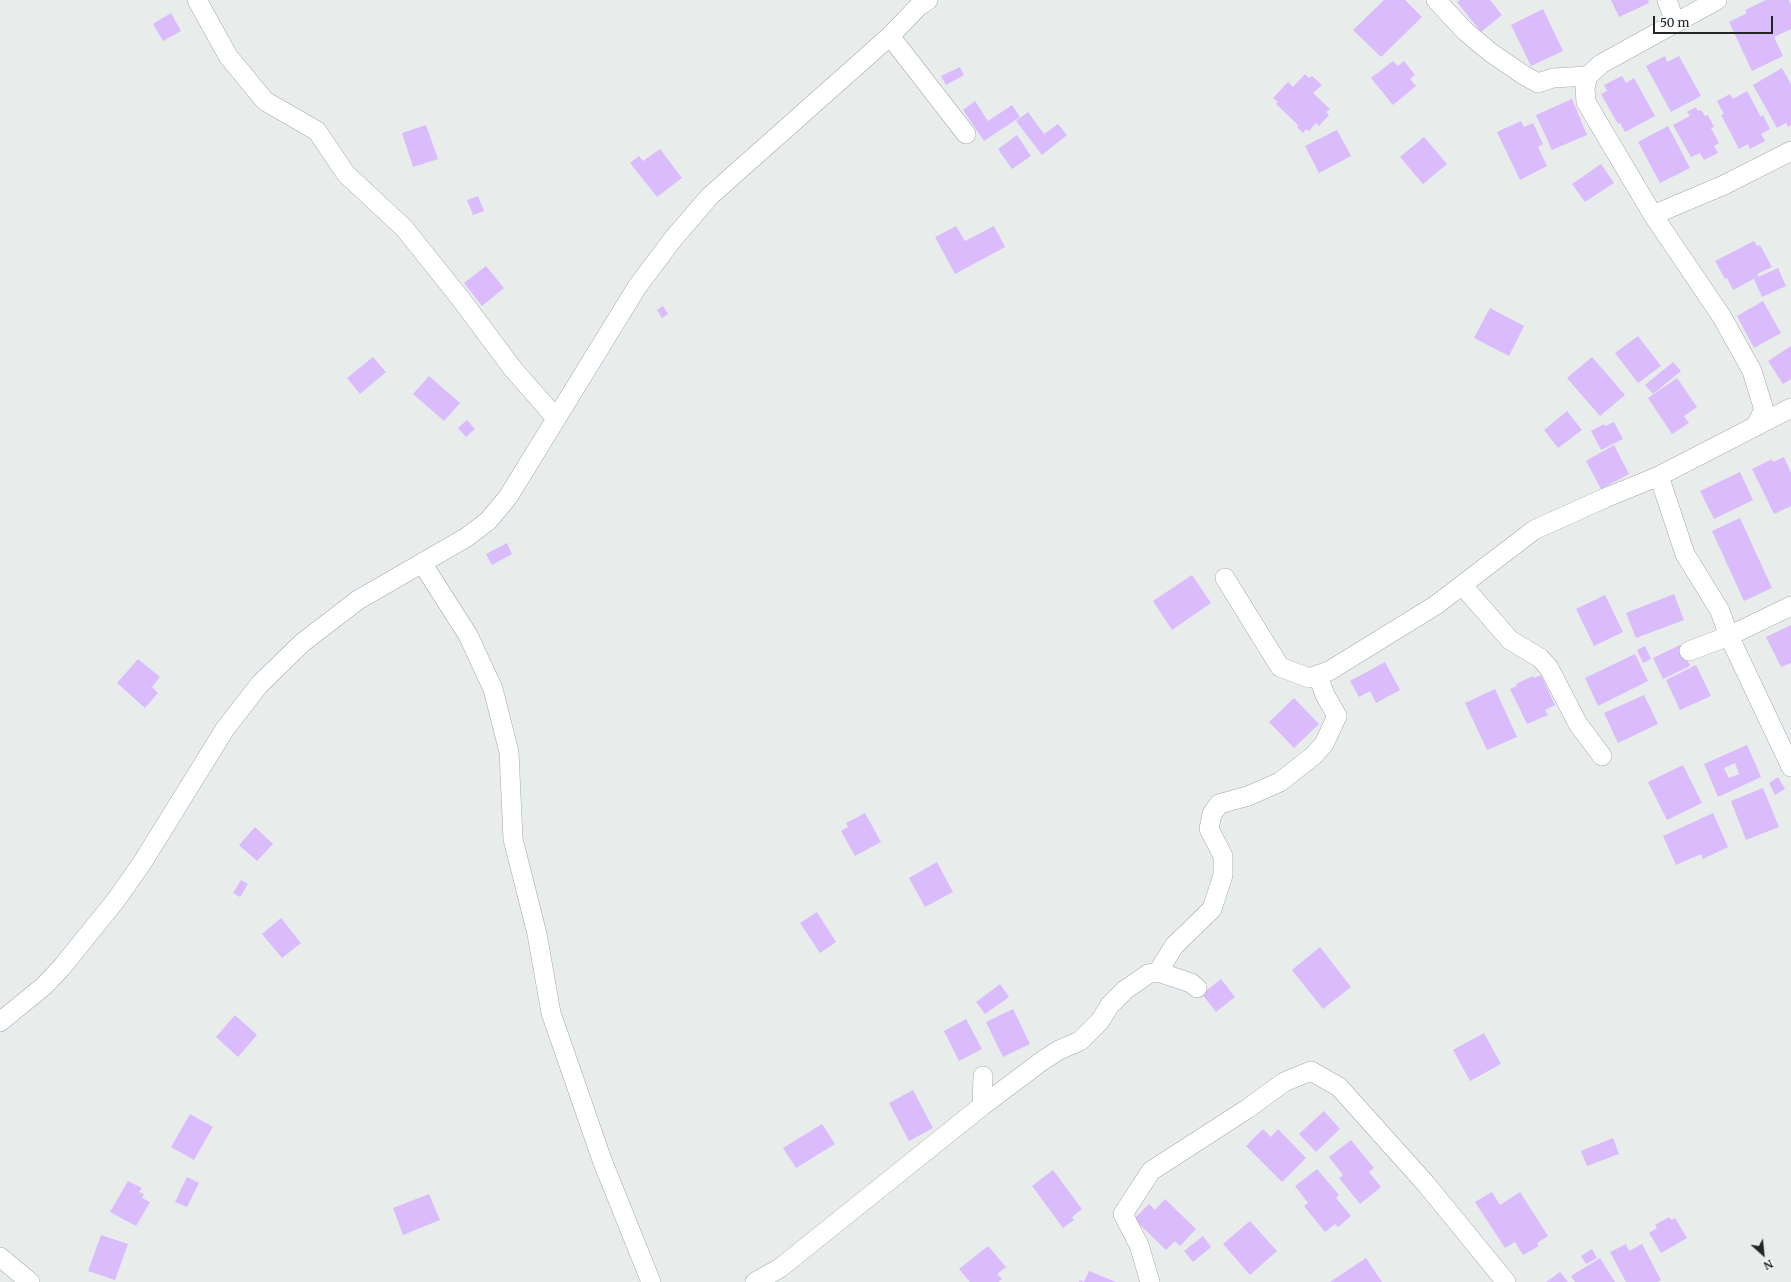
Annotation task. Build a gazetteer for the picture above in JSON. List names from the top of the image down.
{
  "scale_bar": "50 m",
  "north": "bottom right"
}
